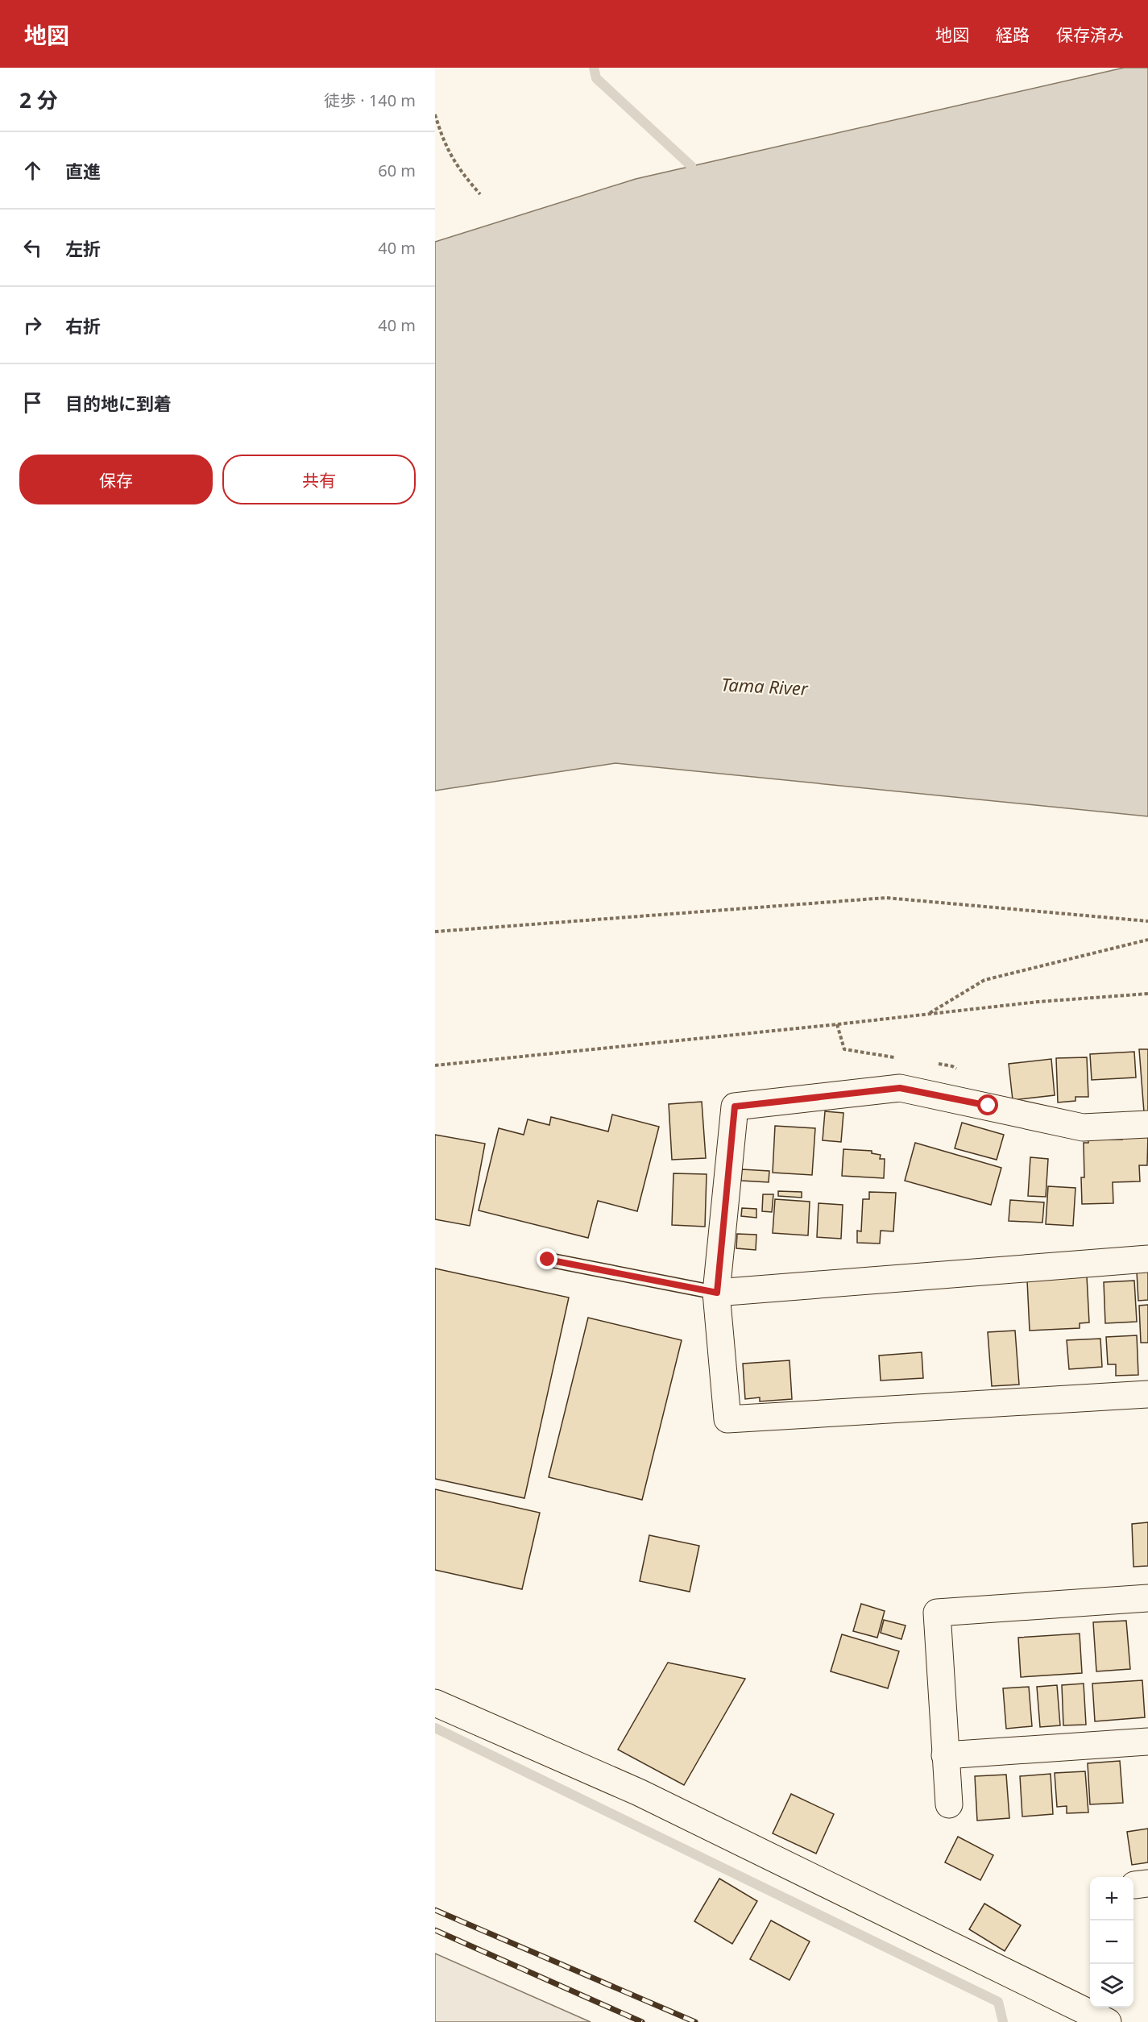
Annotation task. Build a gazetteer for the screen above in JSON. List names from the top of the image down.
{
  "water": ["Tama River"],
  "page": {
    "header": "地図",
    "nav": ["地図", "経路", "保存済み"],
    "heading": ["2 分", "徒歩 · 140 m"],
    "list": [
      ["直進", "60 m"],
      ["左折", "40 m"],
      ["右折", "40 m"],
      "目的地に到着"
    ],
    "buttons": ["保存", "共有"],
    "map_buttons": ["+", "−"]
  }
}
